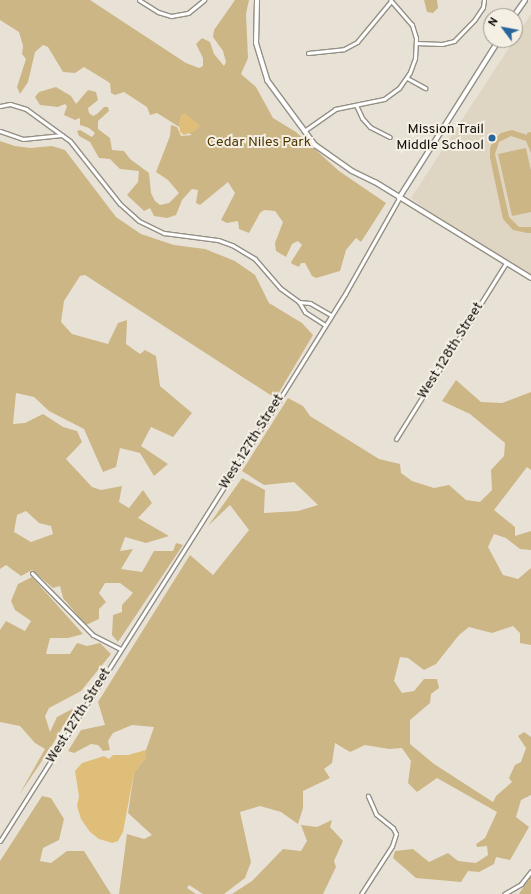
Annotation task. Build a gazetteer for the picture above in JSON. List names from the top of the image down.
{
  "streets": {
    "street": ["West 128th Street", "West 127th Street"]
  },
  "parks": ["Cedar Niles Park"],
  "places": ["Mission Trail Middle School"],
  "north": "top left"
}
